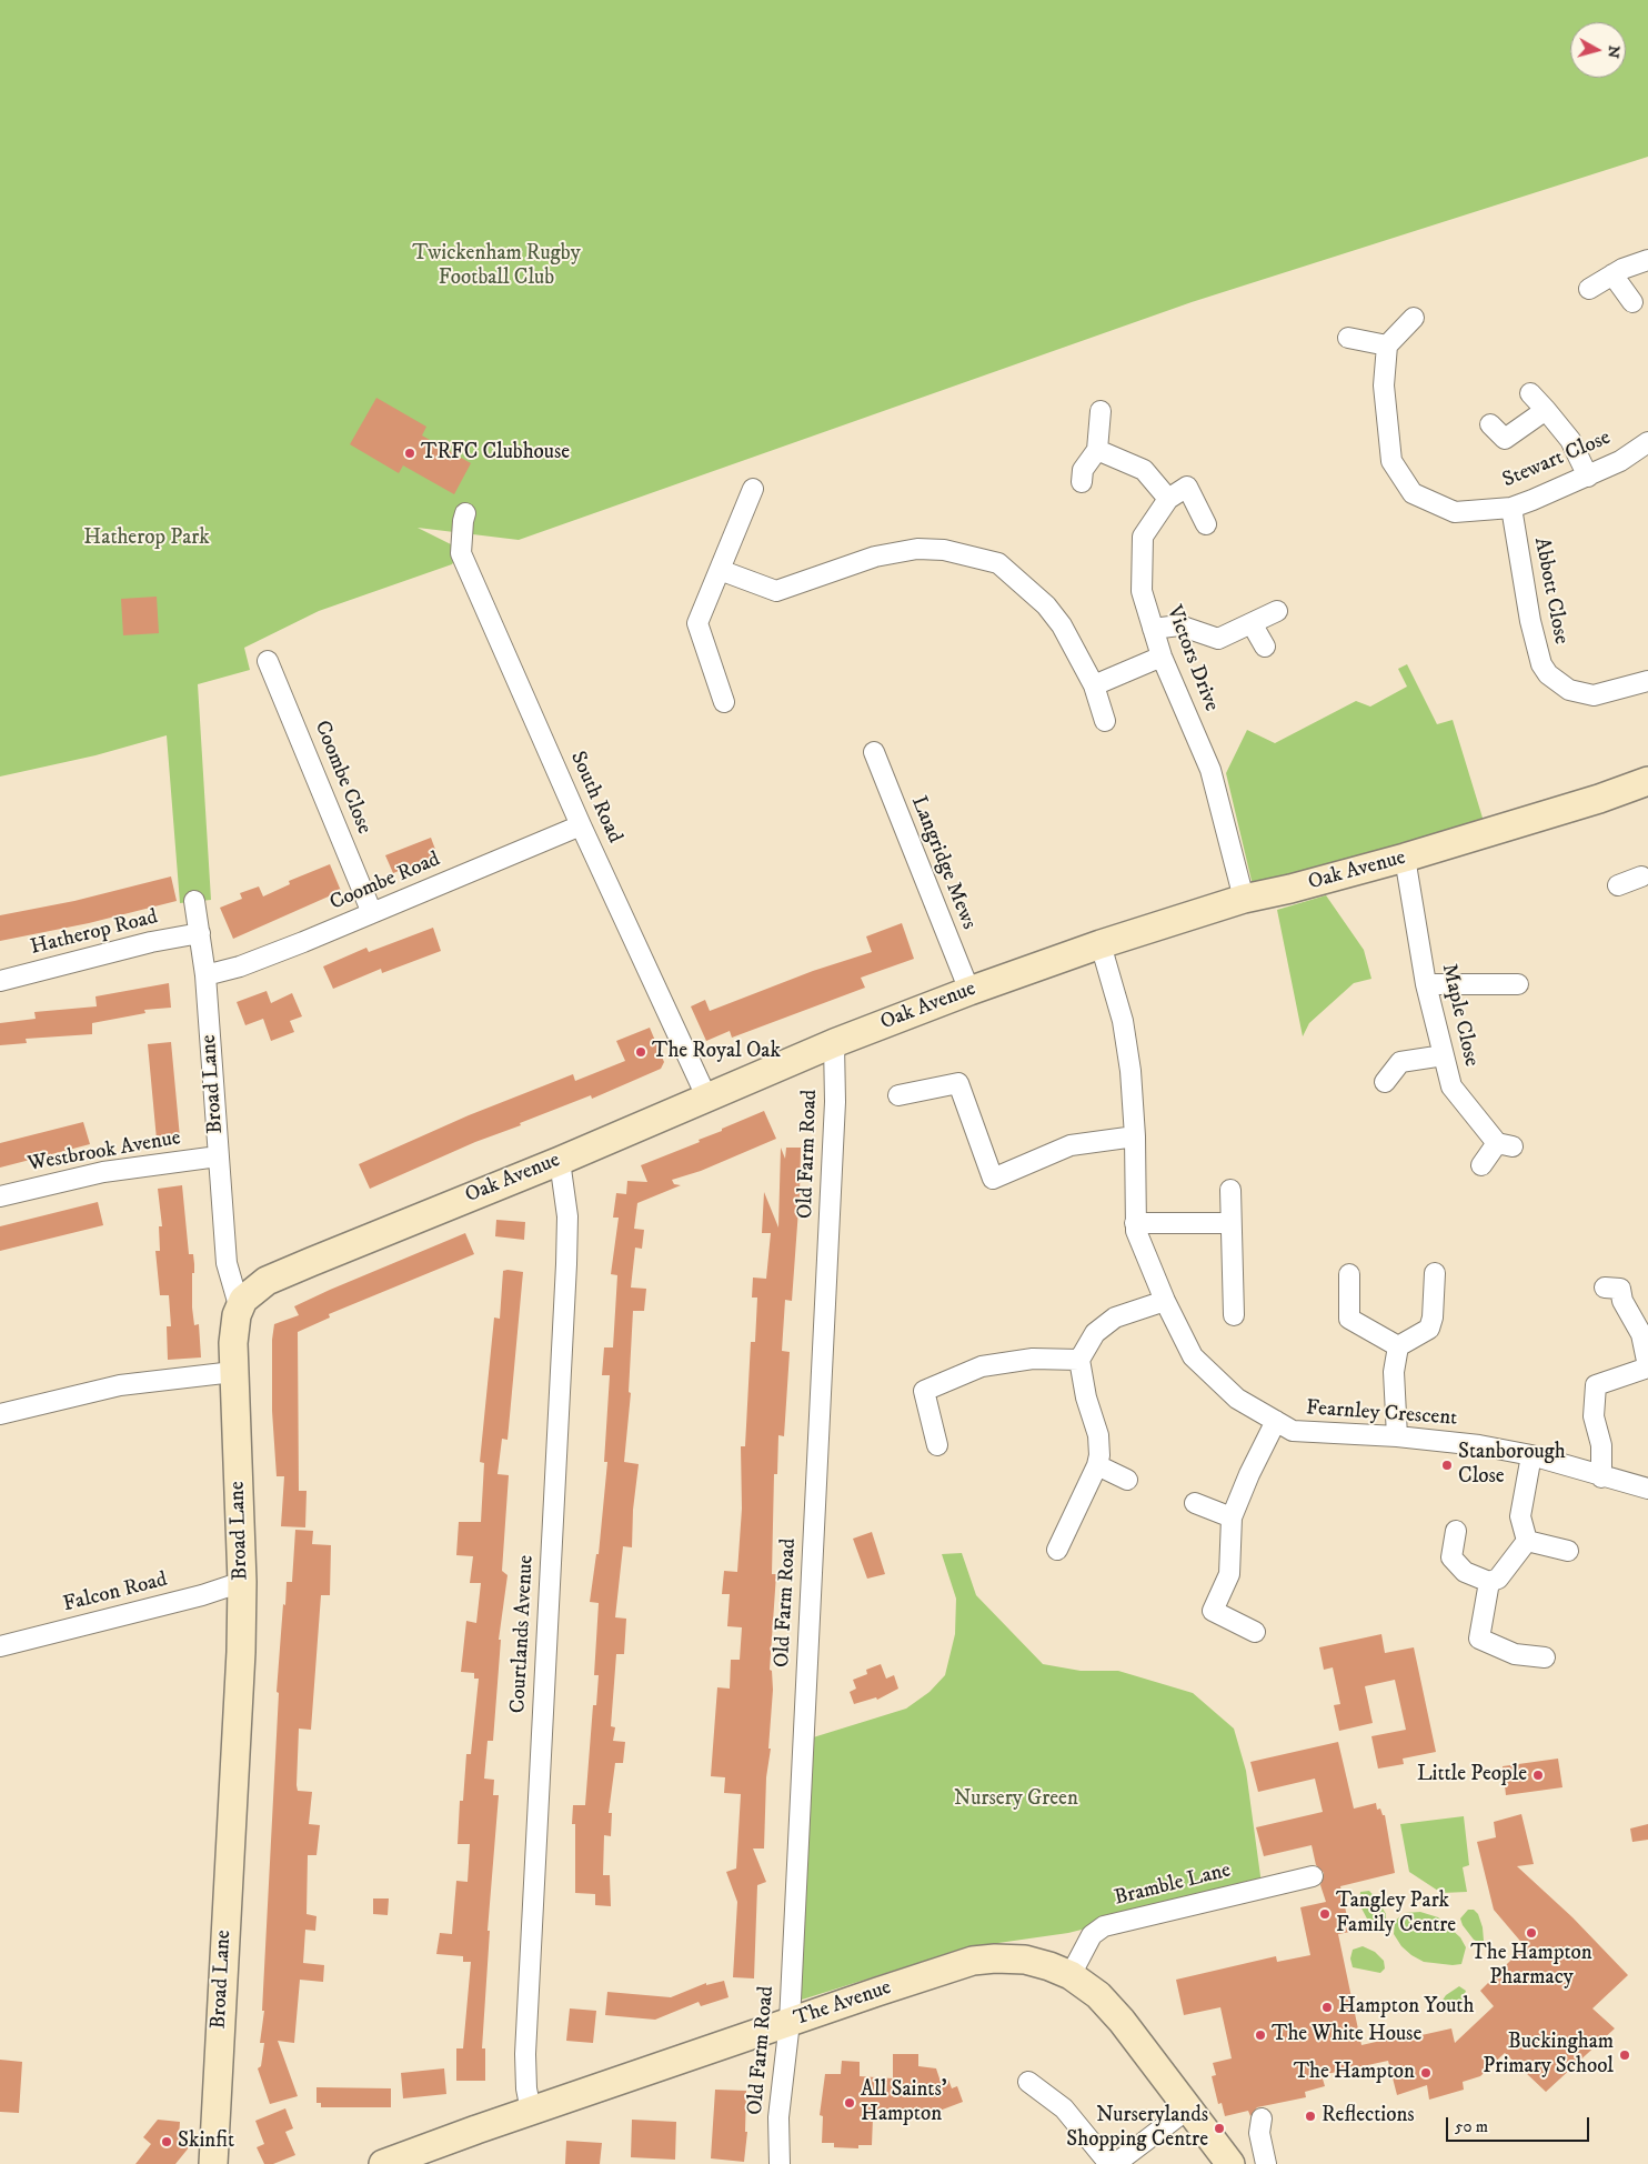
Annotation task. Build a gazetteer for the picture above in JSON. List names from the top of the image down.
{
  "streets": {
    "street": [
      "Stewart Close",
      "Abbott Close",
      "Victors Drive",
      "Coombe Close",
      "South Road",
      "Langridge Mews",
      "Oak Avenue",
      "Coombe Road",
      "Hatherop Road",
      "Maple Close",
      "Broad Lane",
      "Westbrook Avenue",
      "Old Farm Road",
      "Fearnley Crescent",
      "Falcon Road",
      "Courtlands Avenue",
      "Bramble Lane",
      "The Avenue"
    ]
  },
  "crossings": [
    ["Stewart Close", "Abbott Close"],
    ["Victors Drive", "Oak Avenue"],
    ["Coombe Close", "Coombe Road"],
    ["South Road", "Oak Avenue"],
    ["South Road", "Coombe Road"],
    ["Langridge Mews", "Oak Avenue"],
    ["Oak Avenue", "Maple Close"],
    ["Oak Avenue", "Broad Lane"],
    ["Oak Avenue", "Old Farm Road"],
    ["Oak Avenue", "Fearnley Crescent"],
    ["Oak Avenue", "Courtlands Avenue"],
    ["Coombe Road", "Broad Lane"],
    ["Hatherop Road", "Broad Lane"],
    ["Broad Lane", "Westbrook Avenue"],
    ["Broad Lane", "Falcon Road"],
    ["Old Farm Road", "The Avenue"],
    ["Courtlands Avenue", "The Avenue"],
    ["Bramble Lane", "The Avenue"]
  ],
  "parks": ["Twickenham Rugby Football Club", "Hatherop Park", "Nursery Green"],
  "places": [
    "TRFC Clubhouse",
    "The Royal Oak",
    "Stanborough Close",
    "Little People",
    "Tangley Park Family Centre",
    "The Hampton Pharmacy",
    "Hampton Youth",
    "The White House",
    "Buckingham Primary School",
    "The Hampton",
    "All Saints' Hampton",
    "Reflections",
    "Nurserylands Shopping Centre",
    "Skinfit"
  ],
  "scale_bar": "50 m",
  "north": "right"
}
